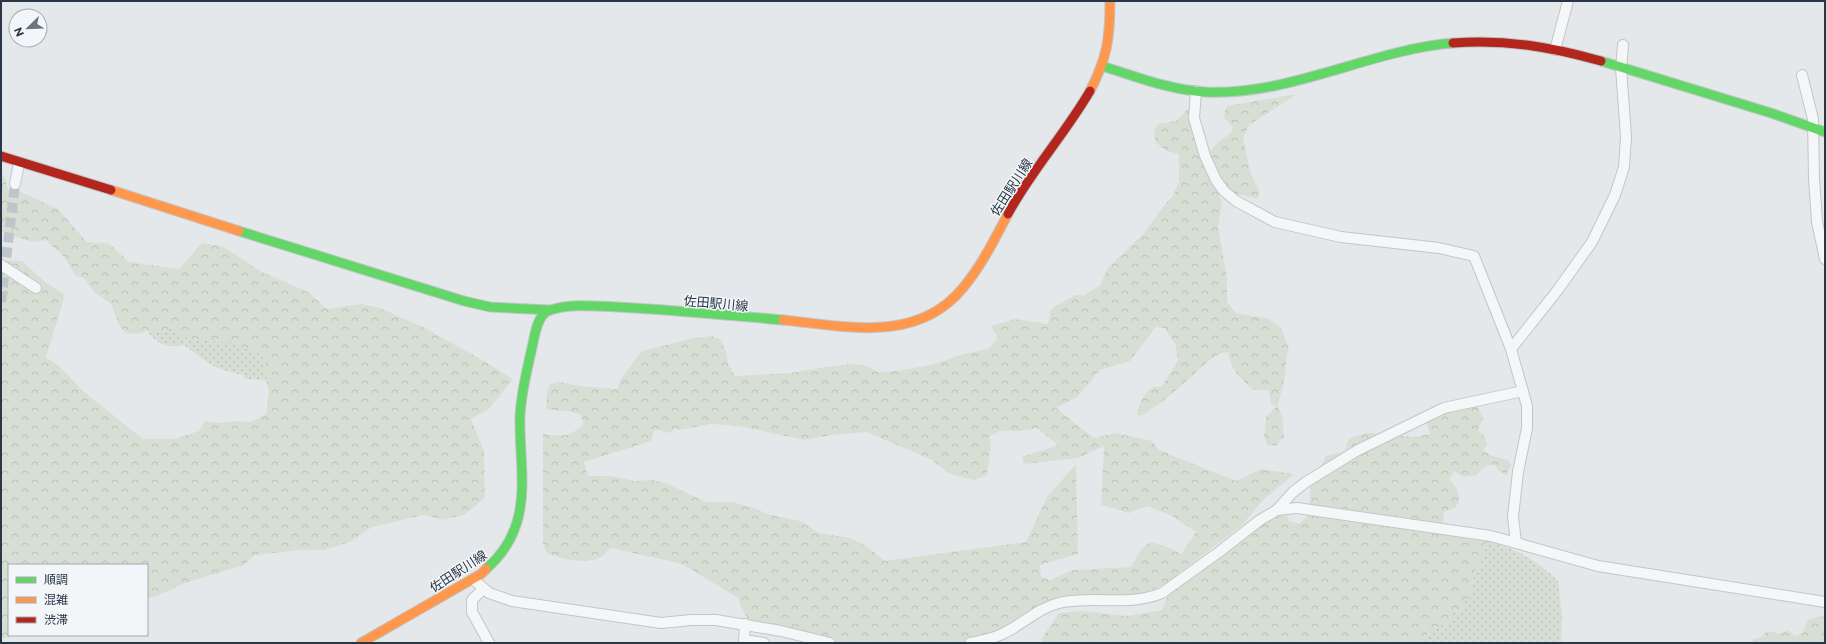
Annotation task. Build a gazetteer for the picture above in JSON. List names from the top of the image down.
{
  "streets": {
    "street": ["佐田駅川線"]
  },
  "legend": ["順調", "混雑", "渋滞"],
  "north": "bottom left"
}
